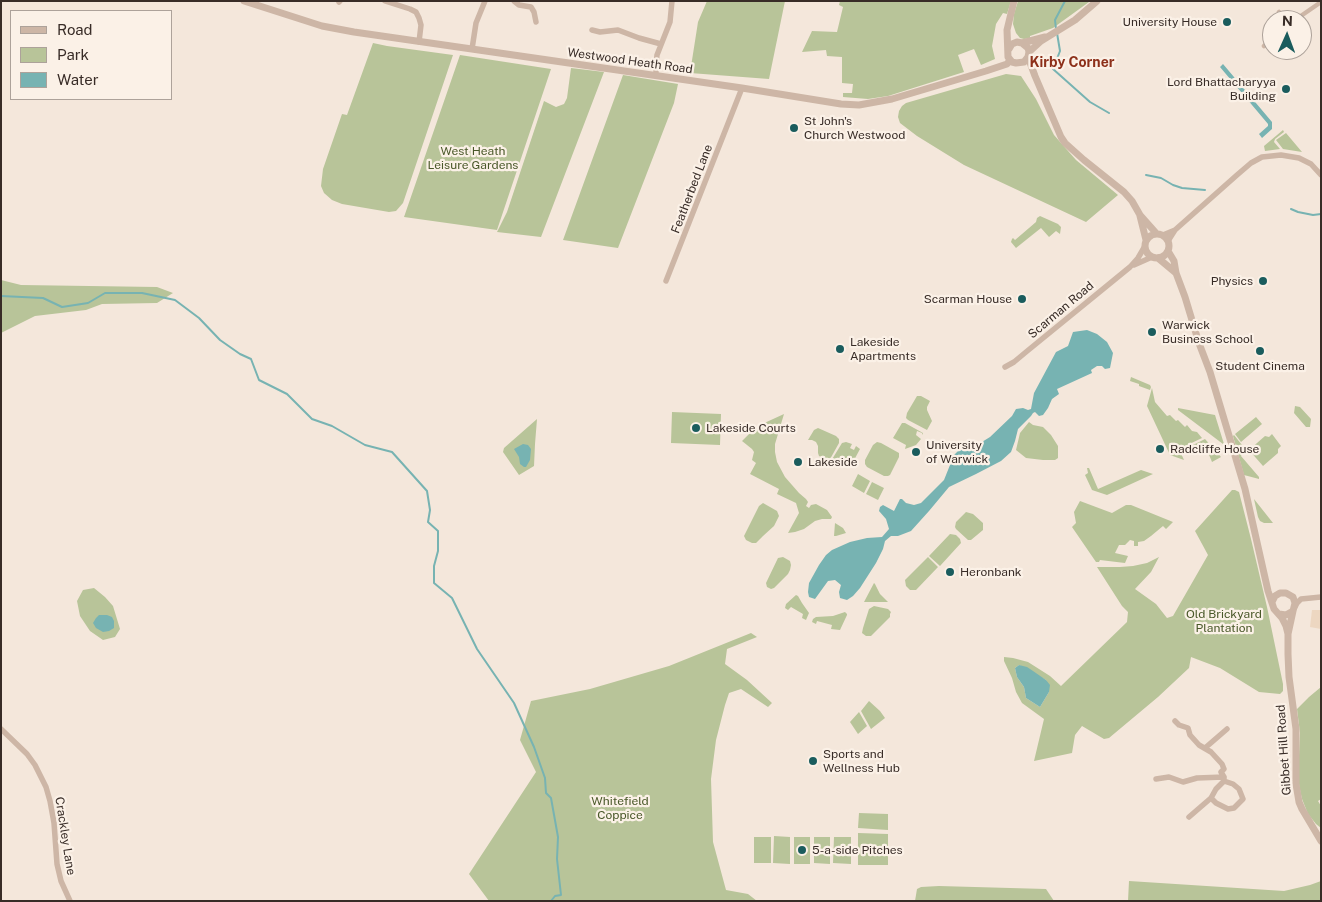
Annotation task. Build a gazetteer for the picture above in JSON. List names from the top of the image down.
{
  "streets": {
    "street": [
      "Westwood Heath Road",
      "Featherbed Lane",
      "Scarman Road",
      "Gibbet Hill Road",
      "Crackley Lane"
    ]
  },
  "crossings": [
    ["Westwood Heath Road", "Featherbed Lane"]
  ],
  "districts": ["Kirby Corner"],
  "parks": ["West Heath Leisure Gardens", "Old Brickyard Plantation", "Whitefield Coppice"],
  "places": [
    "University House",
    "Lord Bhattacharyya Building",
    "St John's Church Westwood",
    "Physics",
    "Scarman House",
    "Warwick Business School",
    "Lakeside Apartments",
    "Student Cinema",
    "Lakeside Courts",
    "Radcliffe House",
    "University of Warwick",
    "Lakeside",
    "Heronbank",
    "Sports and Wellness Hub",
    "5-a-side Pitches"
  ],
  "legend": ["Road", "Park", "Water"],
  "north": "top"
}
